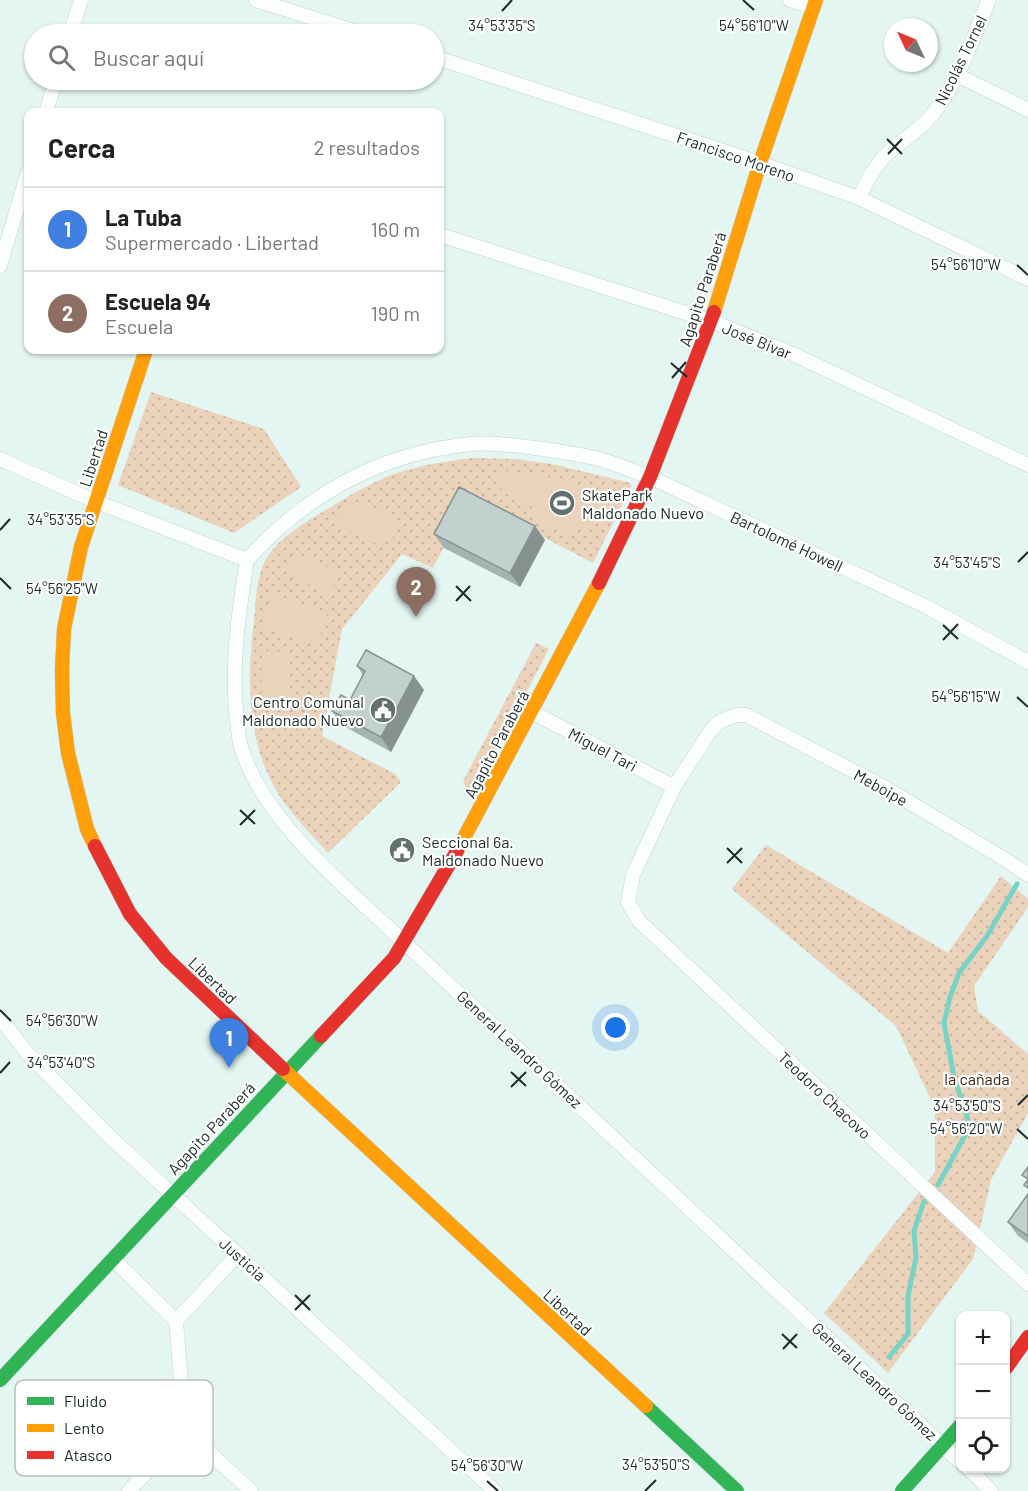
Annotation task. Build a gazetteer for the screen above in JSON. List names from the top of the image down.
{
  "streets": {
    "street": [
      "Nicolás Tornel",
      "Francisco Moreno",
      "Agapito Paraberá",
      "José Bivar",
      "Libertad",
      "Bartolomé Howell",
      "Miguel Tari",
      "Meboipe",
      "General Leandro Gómez",
      "Teodoro Chacovo",
      "Justicia"
    ]
  },
  "crossings": [
    ["Nicolás Tornel", "Francisco Moreno"],
    ["Francisco Moreno", "Agapito Paraberá"],
    ["Agapito Paraberá", "José Bivar"],
    ["Agapito Paraberá", "Libertad"],
    ["Agapito Paraberá", "Bartolomé Howell"],
    ["Agapito Paraberá", "Miguel Tari"],
    ["Agapito Paraberá", "General Leandro Gómez"],
    ["Agapito Paraberá", "Justicia"],
    ["Bartolomé Howell", "General Leandro Gómez"],
    ["Miguel Tari", "Meboipe"],
    ["Miguel Tari", "Teodoro Chacovo"],
    ["Meboipe", "Teodoro Chacovo"]
  ],
  "parks": ["la cañada"],
  "places": {
    "sports": ["SkatePark Maldonado Nuevo"],
    "public building": ["Centro Comunal Maldonado Nuevo", "Seccional 6a. Maldonado Nuevo"]
  },
  "legend": ["Fluido", "Lento", "Atasco"],
  "north": "top left",
  "page": {
    "search": "Buscar aquí",
    "heading": ["Cerca", "2 resultados"],
    "list": [
      {
        "mark": "1",
        "name": "La Tuba",
        "note": "Supermercado · Libertad",
        "value": "160 m"
      },
      {
        "mark": "2",
        "name": "Escuela 94",
        "note": "Escuela",
        "value": "190 m"
      }
    ],
    "pins": ["2", "1"],
    "map_buttons": ["+", "−"]
  },
  "coordinates": [
    "54°56'10\"W",
    "34°53'35\"S",
    "34°53'45\"S",
    "54°56'25\"W",
    "54°56'15\"W",
    "54°56'30\"W",
    "34°53'40\"S",
    "34°53'50\"S",
    "54°56'20\"W"
  ]
}
